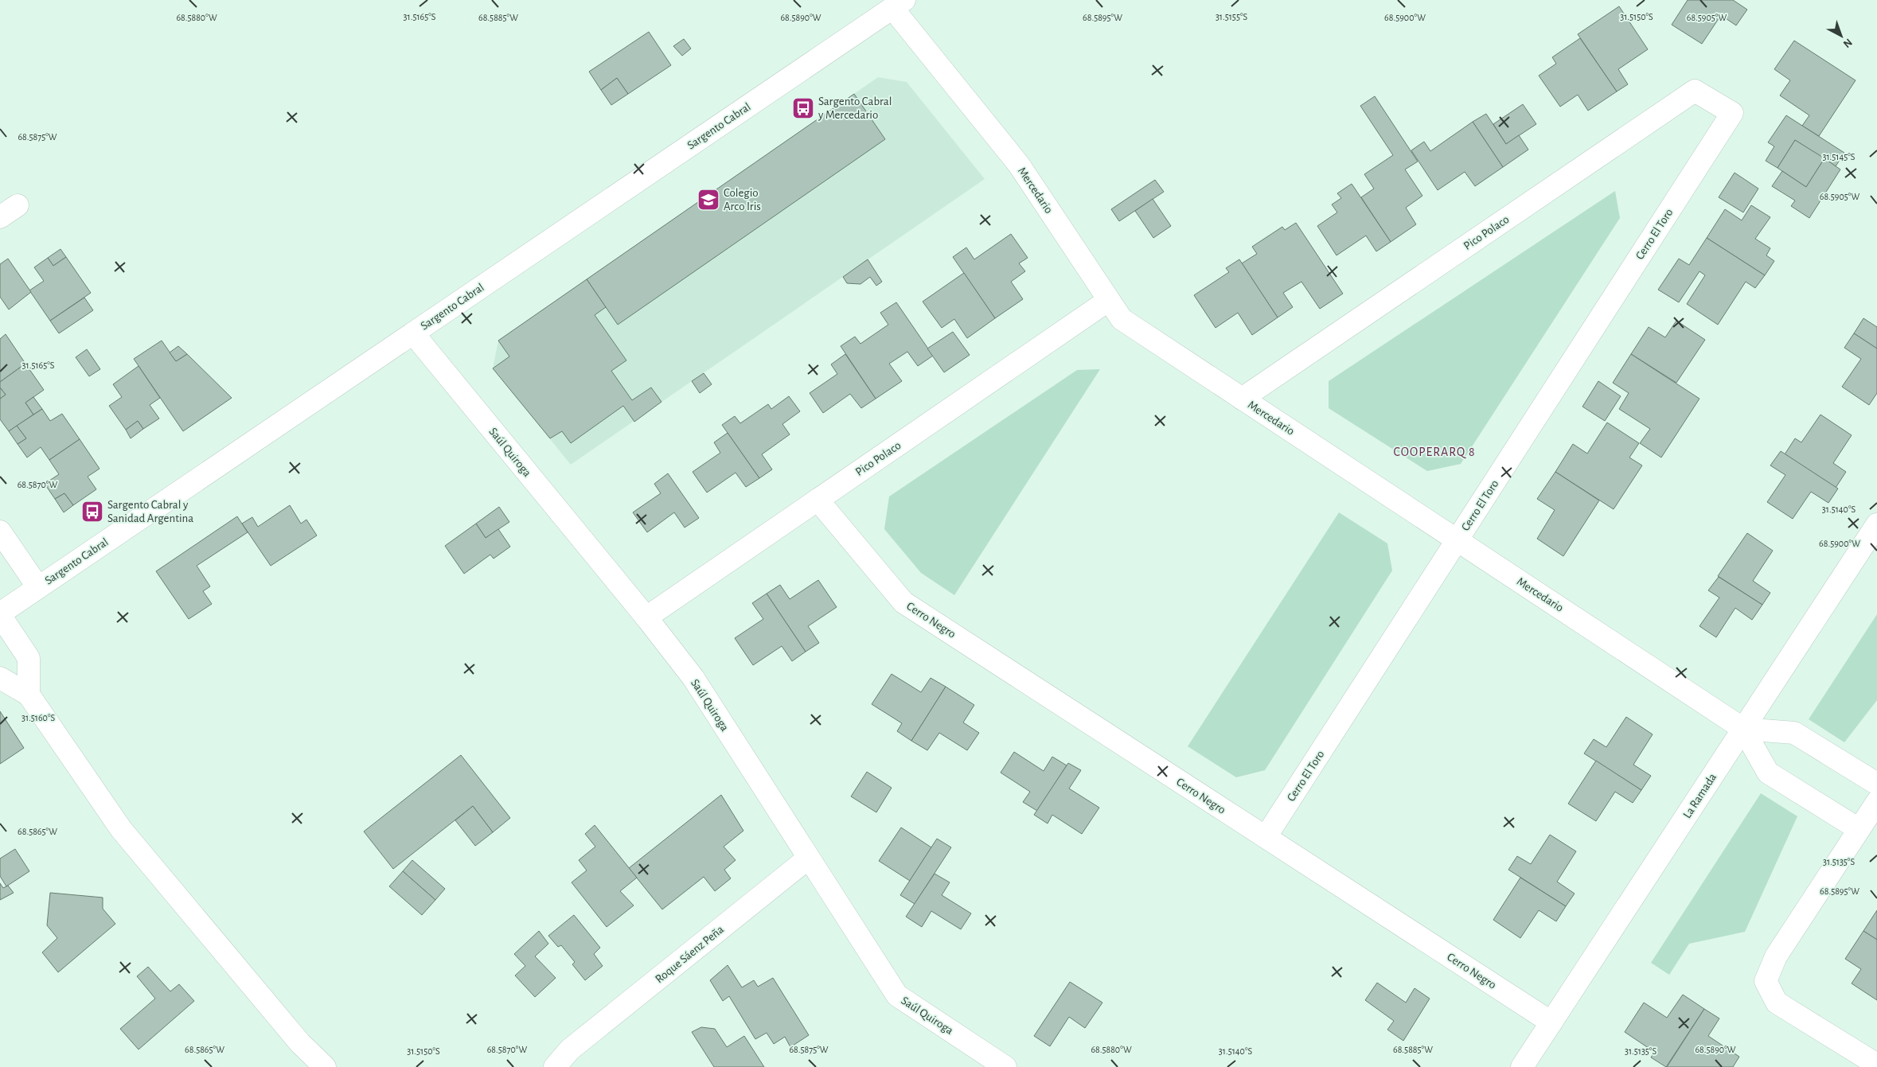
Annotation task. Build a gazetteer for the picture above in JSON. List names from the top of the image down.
{
  "streets": {
    "street": [
      "Sargento Cabral",
      "Mercedario",
      "Pico Polaco",
      "Cerro El Toro",
      "Saúl Quiroga",
      "Cerro Negro",
      "La Ramada",
      "Roque Sáenz Peña"
    ]
  },
  "crossings": [
    ["Sargento Cabral", "Mercedario"],
    ["Sargento Cabral", "Saúl Quiroga"],
    ["Mercedario", "Pico Polaco"],
    ["Mercedario", "Cerro El Toro"],
    ["Mercedario", "La Ramada"],
    ["Pico Polaco", "Cerro El Toro"],
    ["Pico Polaco", "Saúl Quiroga"],
    ["Pico Polaco", "Cerro Negro"],
    ["Cerro El Toro", "Cerro Negro"],
    ["Saúl Quiroga", "Roque Sáenz Peña"],
    ["Cerro Negro", "La Ramada"]
  ],
  "districts": ["COOPERARQ 8"],
  "places": {
    "bus stop": ["Sargento Cabral y Mercedario", "Sargento Cabral y Sanidad Argentina"],
    "school or university": ["Colegio Arco Iris"]
  },
  "north": "bottom right",
  "coordinates": [
    "31.5165°S",
    "31.5155°S",
    "31.5150°S",
    "68.5880°W",
    "68.5885°W",
    "68.5890°W",
    "68.5895°W",
    "68.5900°W",
    "68.5905°W",
    "68.5875°W",
    "31.5145°S",
    "68.5870°W",
    "31.5140°S",
    "31.5160°S",
    "68.5865°W",
    "31.5135°S"
  ]
}
